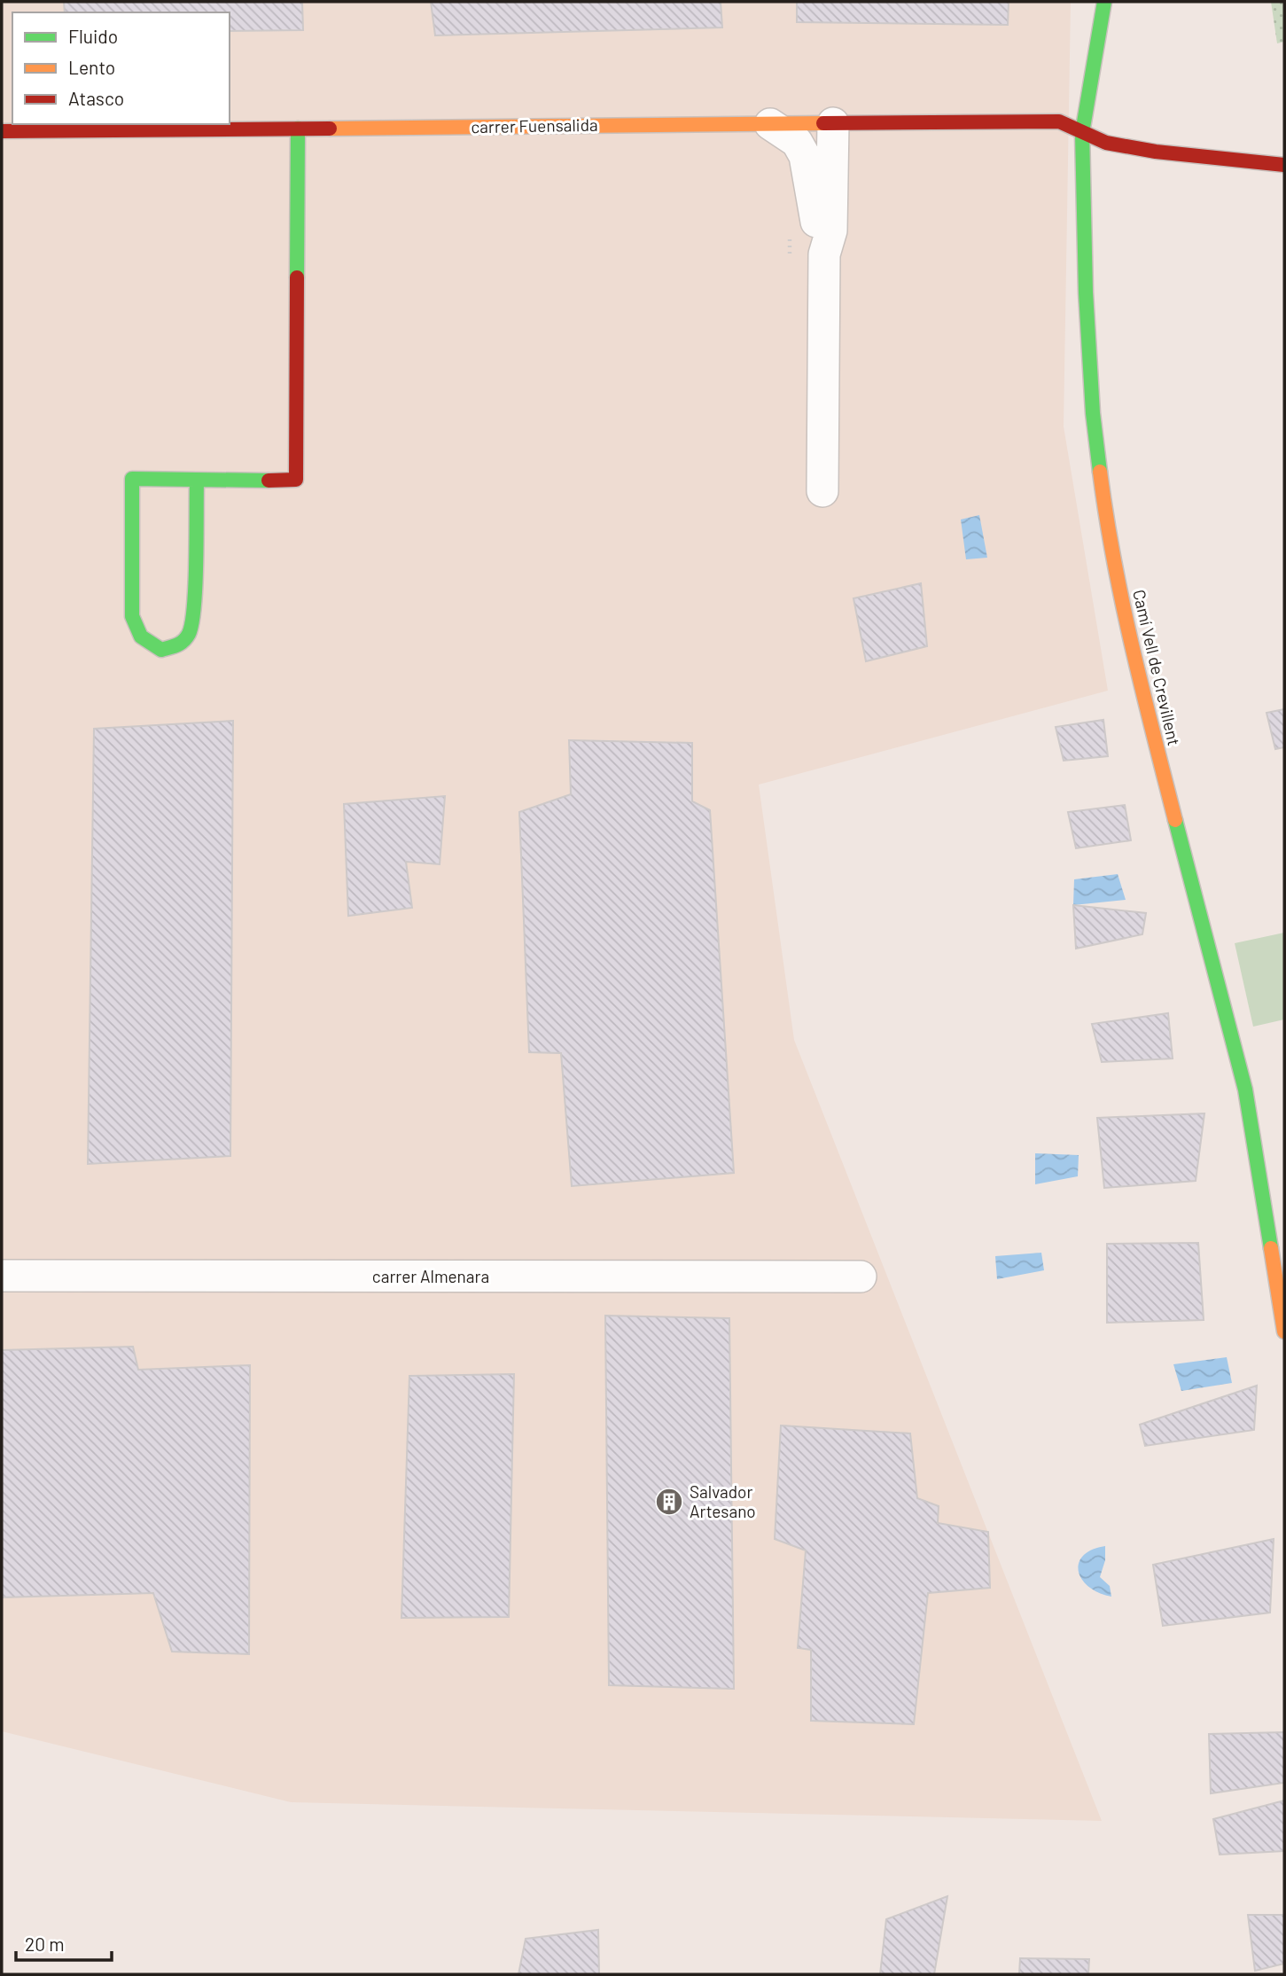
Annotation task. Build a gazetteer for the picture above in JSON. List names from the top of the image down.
{
  "streets": {
    "street": ["carrer Fuensalida", "Camí Vell de Crevillent", "carrer Almenara"]
  },
  "crossings": [
    ["carrer Fuensalida", "Camí Vell de Crevillent"]
  ],
  "places": {
    "building": ["Salvador Artesano"]
  },
  "legend": ["Fluido", "Lento", "Atasco"],
  "scale_bar": "20 m"
}
